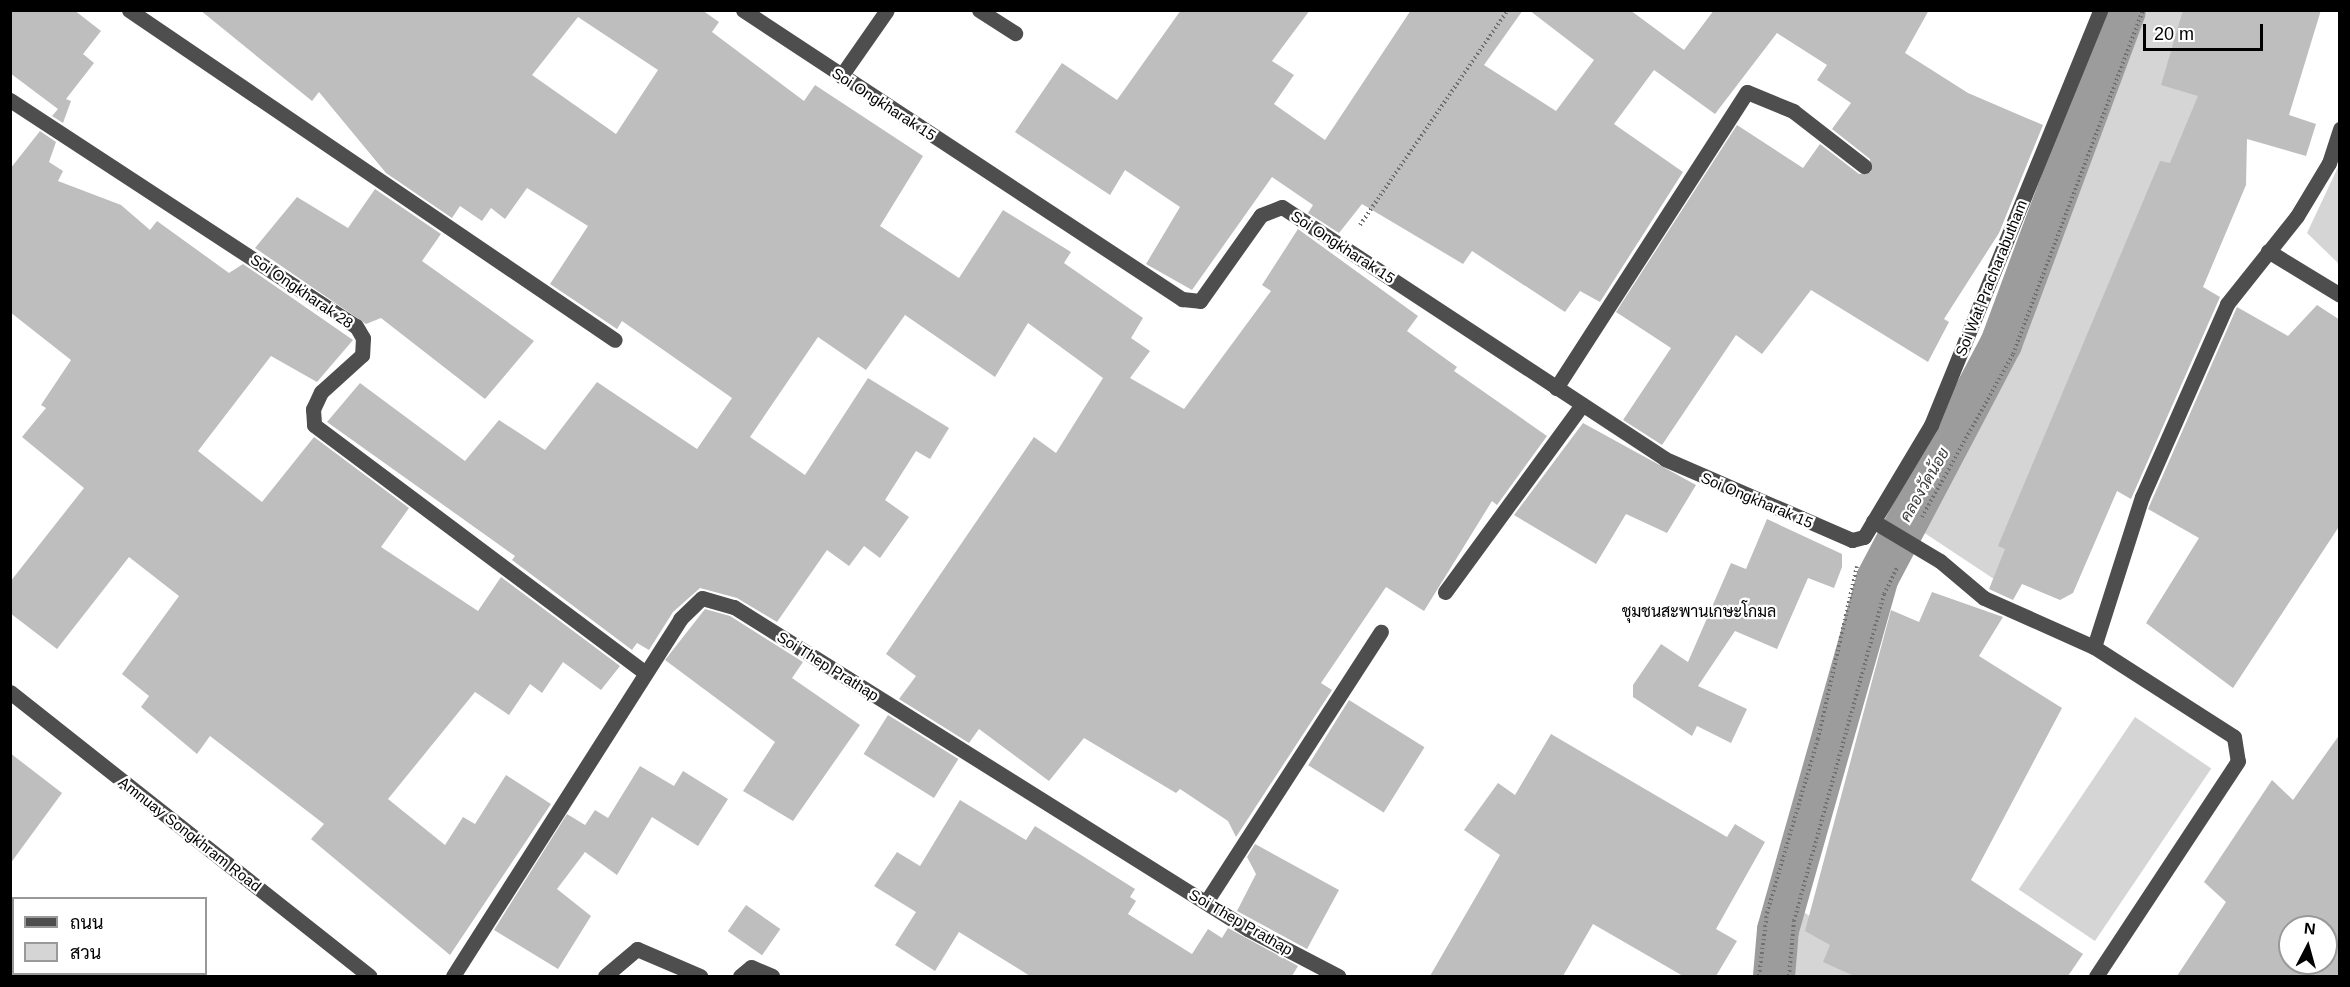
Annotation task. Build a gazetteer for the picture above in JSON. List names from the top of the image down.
{
  "streets": {
    "street": [
      "Soi Ongkharak 15",
      "Soi Wat Pracharabutham",
      "Soi Ongkharak 28",
      "Soi Thep Prathap",
      "Amnuay Songkhram Road"
    ]
  },
  "crossings": [
    ["Soi Ongkharak 15", "Soi Wat Pracharabutham"],
    ["Soi Ongkharak 28", "Soi Thep Prathap"]
  ],
  "districts": ["ชุมชนสะพานเกษะโกมล"],
  "water": ["คลองวัดน้อย"],
  "legend": ["ถนน", "สวน"],
  "scale_bar": "20 m",
  "north": "top"
}
